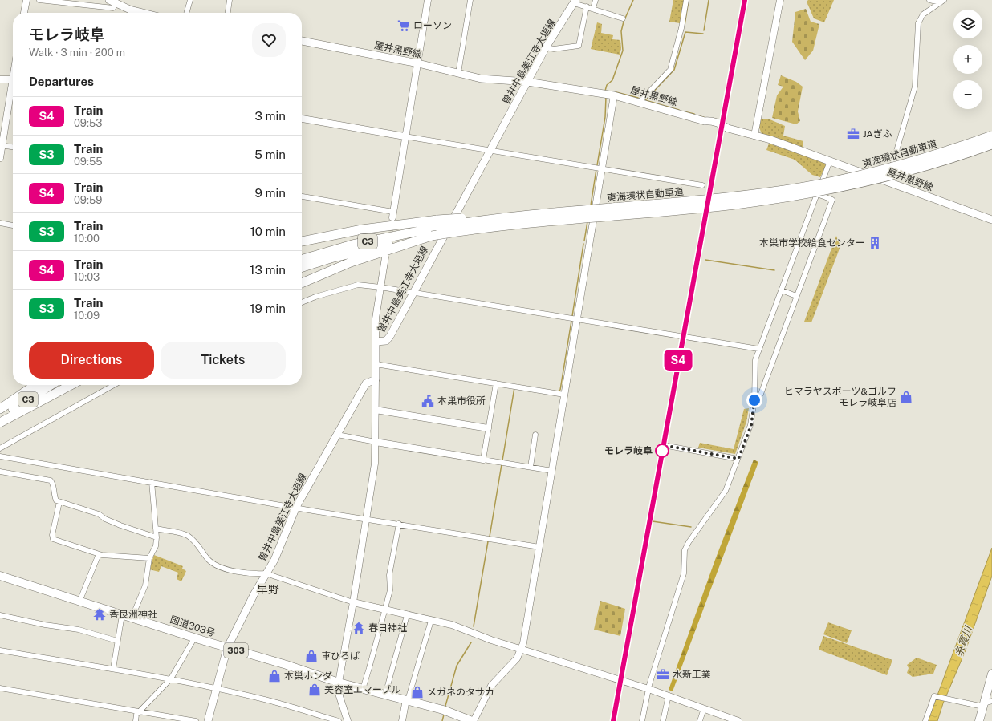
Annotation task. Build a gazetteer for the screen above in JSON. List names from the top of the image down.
{
  "streets": {
    "highway": [
      "東海環状自動車道",
      "C3",
      "国道303号",
      "303"
    ],
    "main road": ["屋井黒野線", "曽井中島美江寺大垣線"]
  },
  "crossings": [
    ["屋井黒野線", "曽井中島美江寺大垣線"],
    ["曽井中島美江寺大垣線", "国道303号"]
  ],
  "districts": ["早野"],
  "water": ["糸貫川"],
  "places": {
    "supermarket": ["ローソン"],
    "office": ["JAぎふ", "水新工業"],
    "building": ["本巣市学校給食センター"],
    "shop": [
      "ヒマラヤスポーツ&ゴルフ モレラ岐阜店",
      "車ひろば",
      "本巣ホンダ",
      "美容室エマーブル",
      "メガネのタサカ"
    ],
    "public building": ["本巣市役所"],
    "other": ["モレラ岐阜"],
    "temple": ["香良洲神社", "春日神社"]
  },
  "page": {
    "on_map": "S4",
    "map_buttons": ["+", "−"],
    "heading": [
      ["モレラ岐阜", "Walk · 3 min · 200 m"],
      "Departures"
    ],
    "list": [
      {
        "mark": "S4",
        "name": "Train",
        "note": "09:53",
        "value": "3 min"
      },
      {
        "mark": "S3",
        "name": "Train",
        "note": "09:55",
        "value": "5 min"
      },
      {
        "mark": "S4",
        "name": "Train",
        "note": "09:59",
        "value": "9 min"
      },
      {
        "mark": "S3",
        "name": "Train",
        "note": "10:00",
        "value": "10 min"
      },
      {
        "mark": "S4",
        "name": "Train",
        "note": "10:03",
        "value": "13 min"
      },
      {
        "mark": "S3",
        "name": "Train",
        "note": "10:09",
        "value": "19 min"
      }
    ],
    "buttons": ["Directions", "Tickets"]
  }
}
